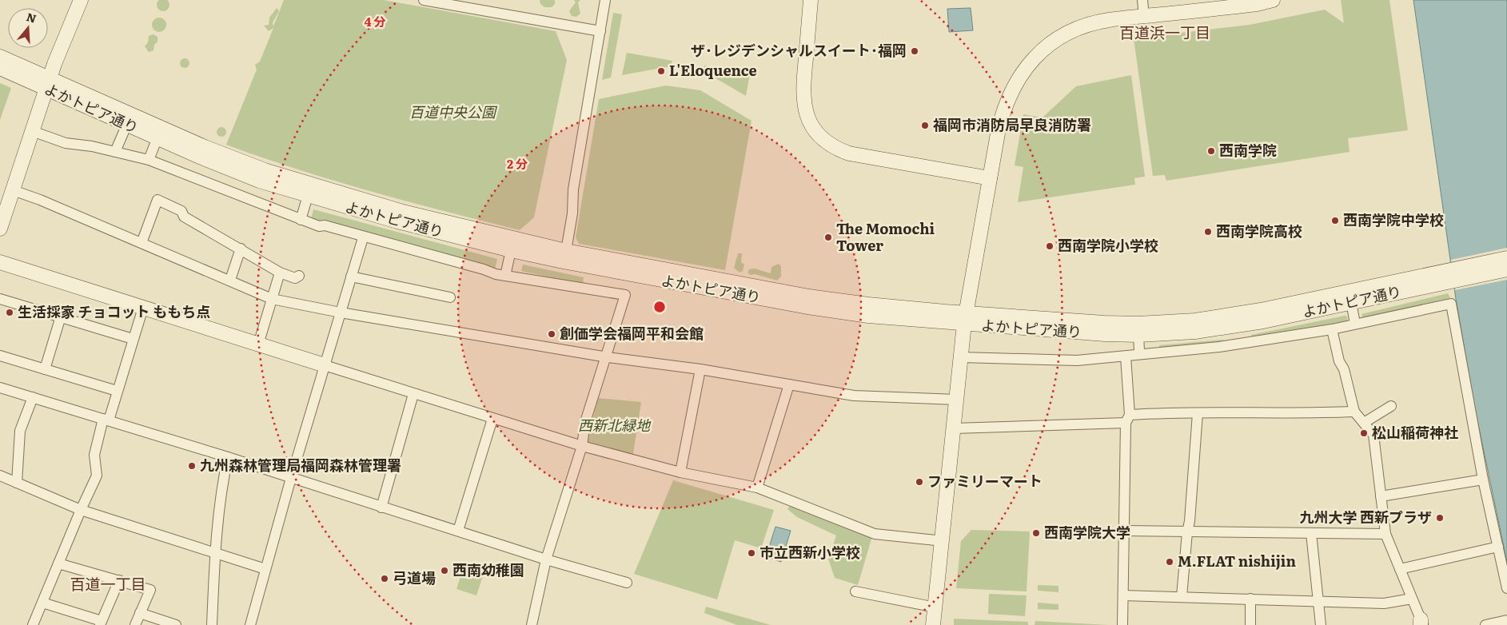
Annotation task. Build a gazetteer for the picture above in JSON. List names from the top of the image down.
{
  "streets": {
    "street": ["よかトピア通り"]
  },
  "districts": ["百道浜一丁目", "百道一丁目"],
  "parks": ["百道中央公園", "西新北緑地"],
  "places": [
    "ザ･レジデンシャルスイート･福岡",
    "L'Eloquence",
    "福岡市消防局早良消防署",
    "西南学院",
    "西南学院中学校",
    "西南学院高校",
    "The Momochi Tower",
    "西南学院小学校",
    "生活採家 チョコット ももち点",
    "創価学会福岡平和会館",
    "松山稲荷神社",
    "九州森林管理局福岡森林管理署",
    "ファミリーマート",
    "九州大学 西新プラザ",
    "西南学院大学",
    "市立西新小学校",
    "M.FLAT nishijin",
    "西南幼稚園",
    "弓道場"
  ],
  "north": "top",
  "rings": ["4 分", "2 分"]
}
